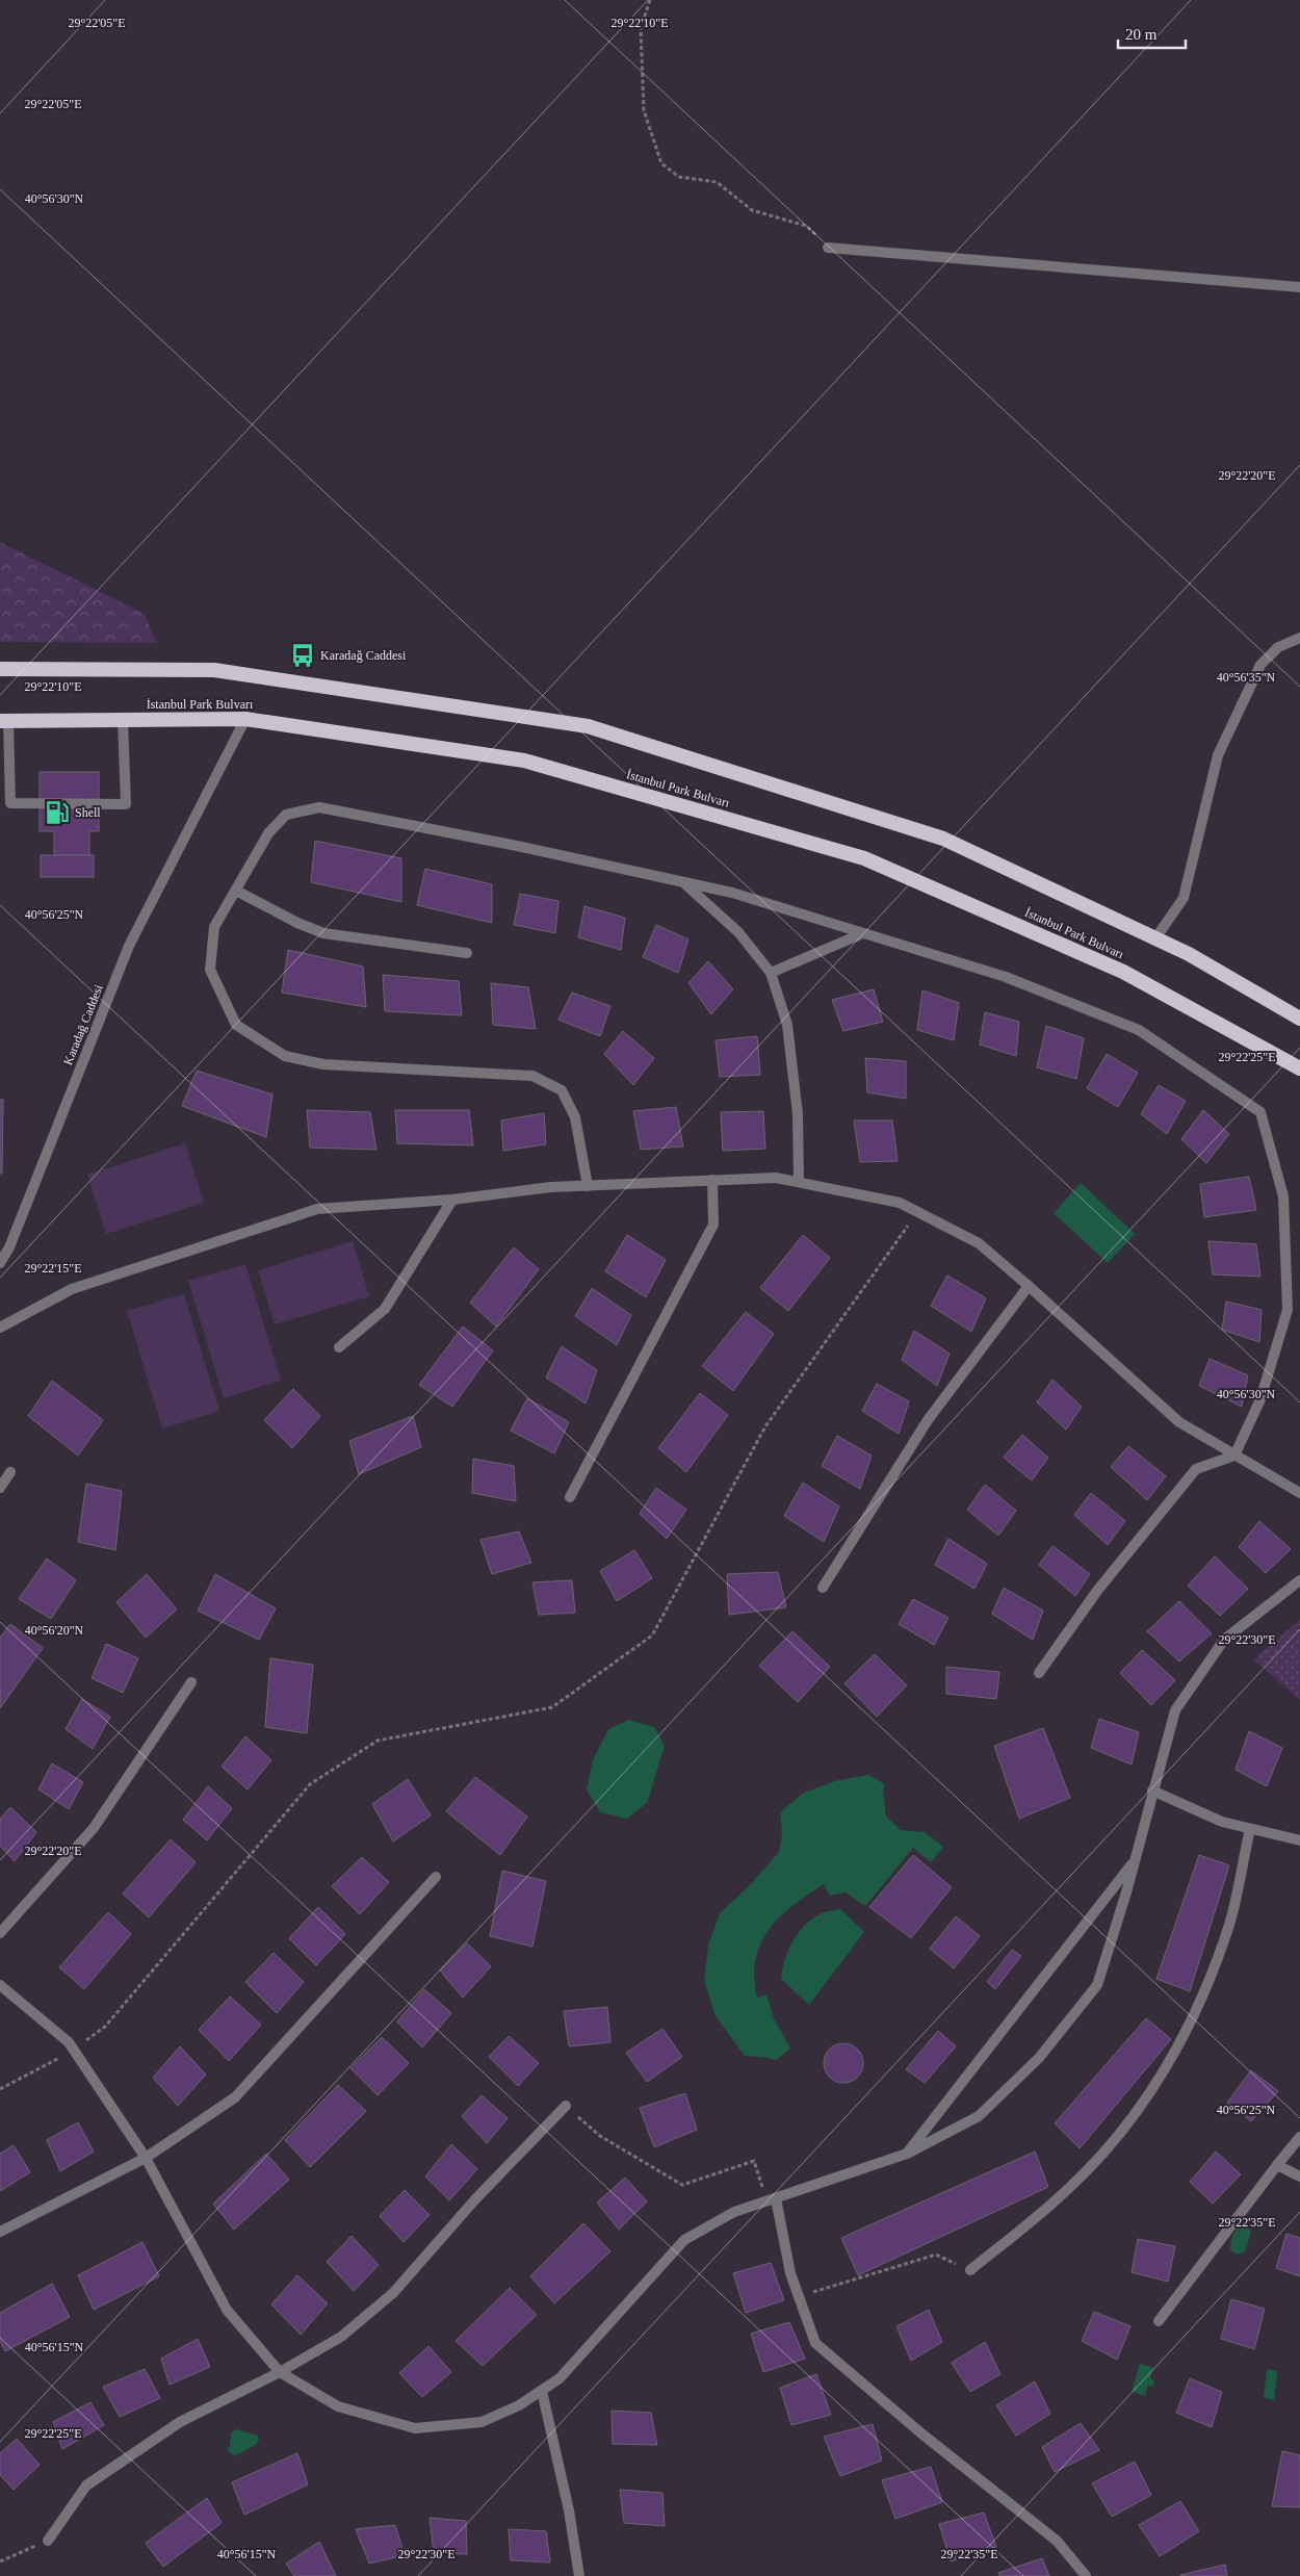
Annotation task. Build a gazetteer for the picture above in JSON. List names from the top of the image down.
{
  "streets": {
    "highway": ["İstanbul Park Bulvarı"],
    "street": ["Karadağ Caddesi"]
  },
  "crossings": [
    ["İstanbul Park Bulvarı", "Karadağ Caddesi"]
  ],
  "places": {
    "bus stop": ["Karadağ Caddesi"],
    "fuel station": ["Shell"]
  },
  "scale_bar": "20 m",
  "coordinates": [
    "29°22'05\"E",
    "29°22'10\"E",
    "40°56'30\"N",
    "29°22'20\"E",
    "40°56'35\"N",
    "40°56'25\"N",
    "29°22'25\"E",
    "29°22'15\"E",
    "40°56'20\"N",
    "29°22'30\"E",
    "29°22'35\"E",
    "40°56'15\"N"
  ]
}
